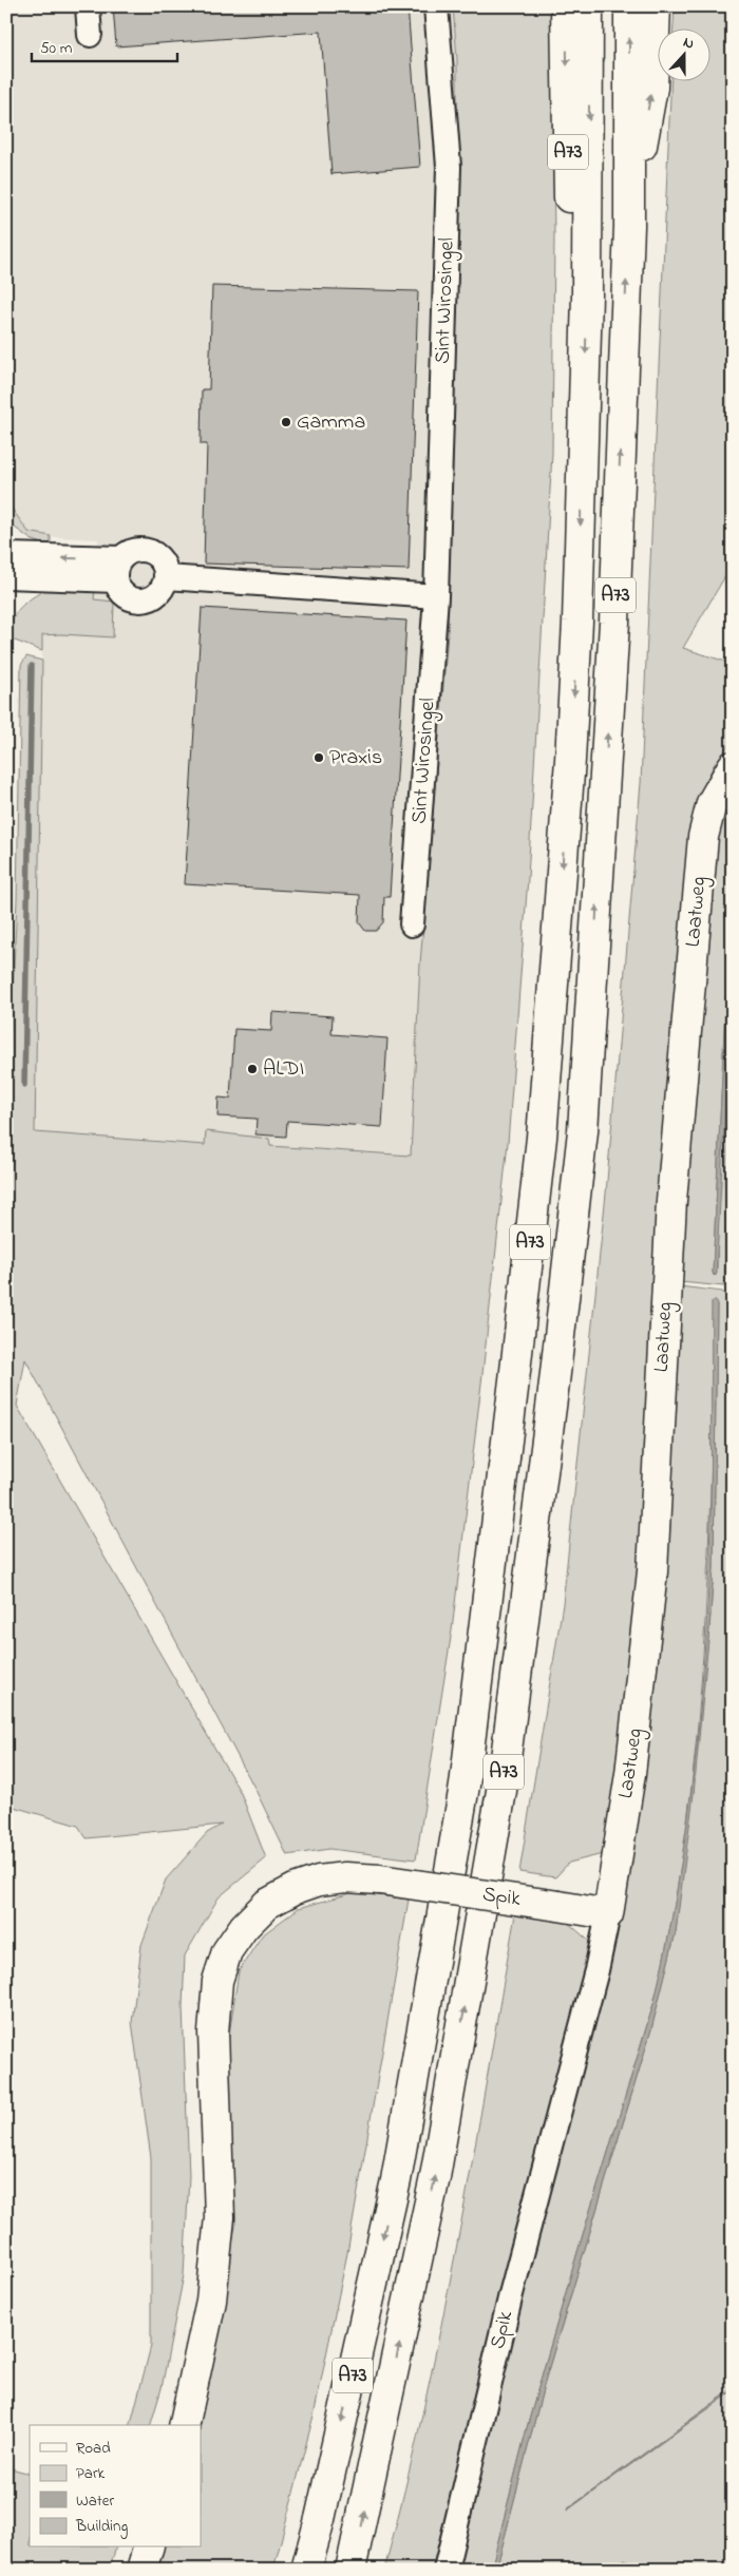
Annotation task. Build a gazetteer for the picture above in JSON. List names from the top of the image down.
{
  "streets": {
    "main road": ["A73", "Laatweg", "Spik"],
    "street": ["Sint Wirosingel"]
  },
  "crossings": [
    ["Laatweg", "Spik"]
  ],
  "places": ["Gamma", "Praxis", "ALDI"],
  "legend": [
    "Road",
    "Park",
    "Water",
    "Building"
  ],
  "scale_bar": "50 m",
  "north": "top"
}
